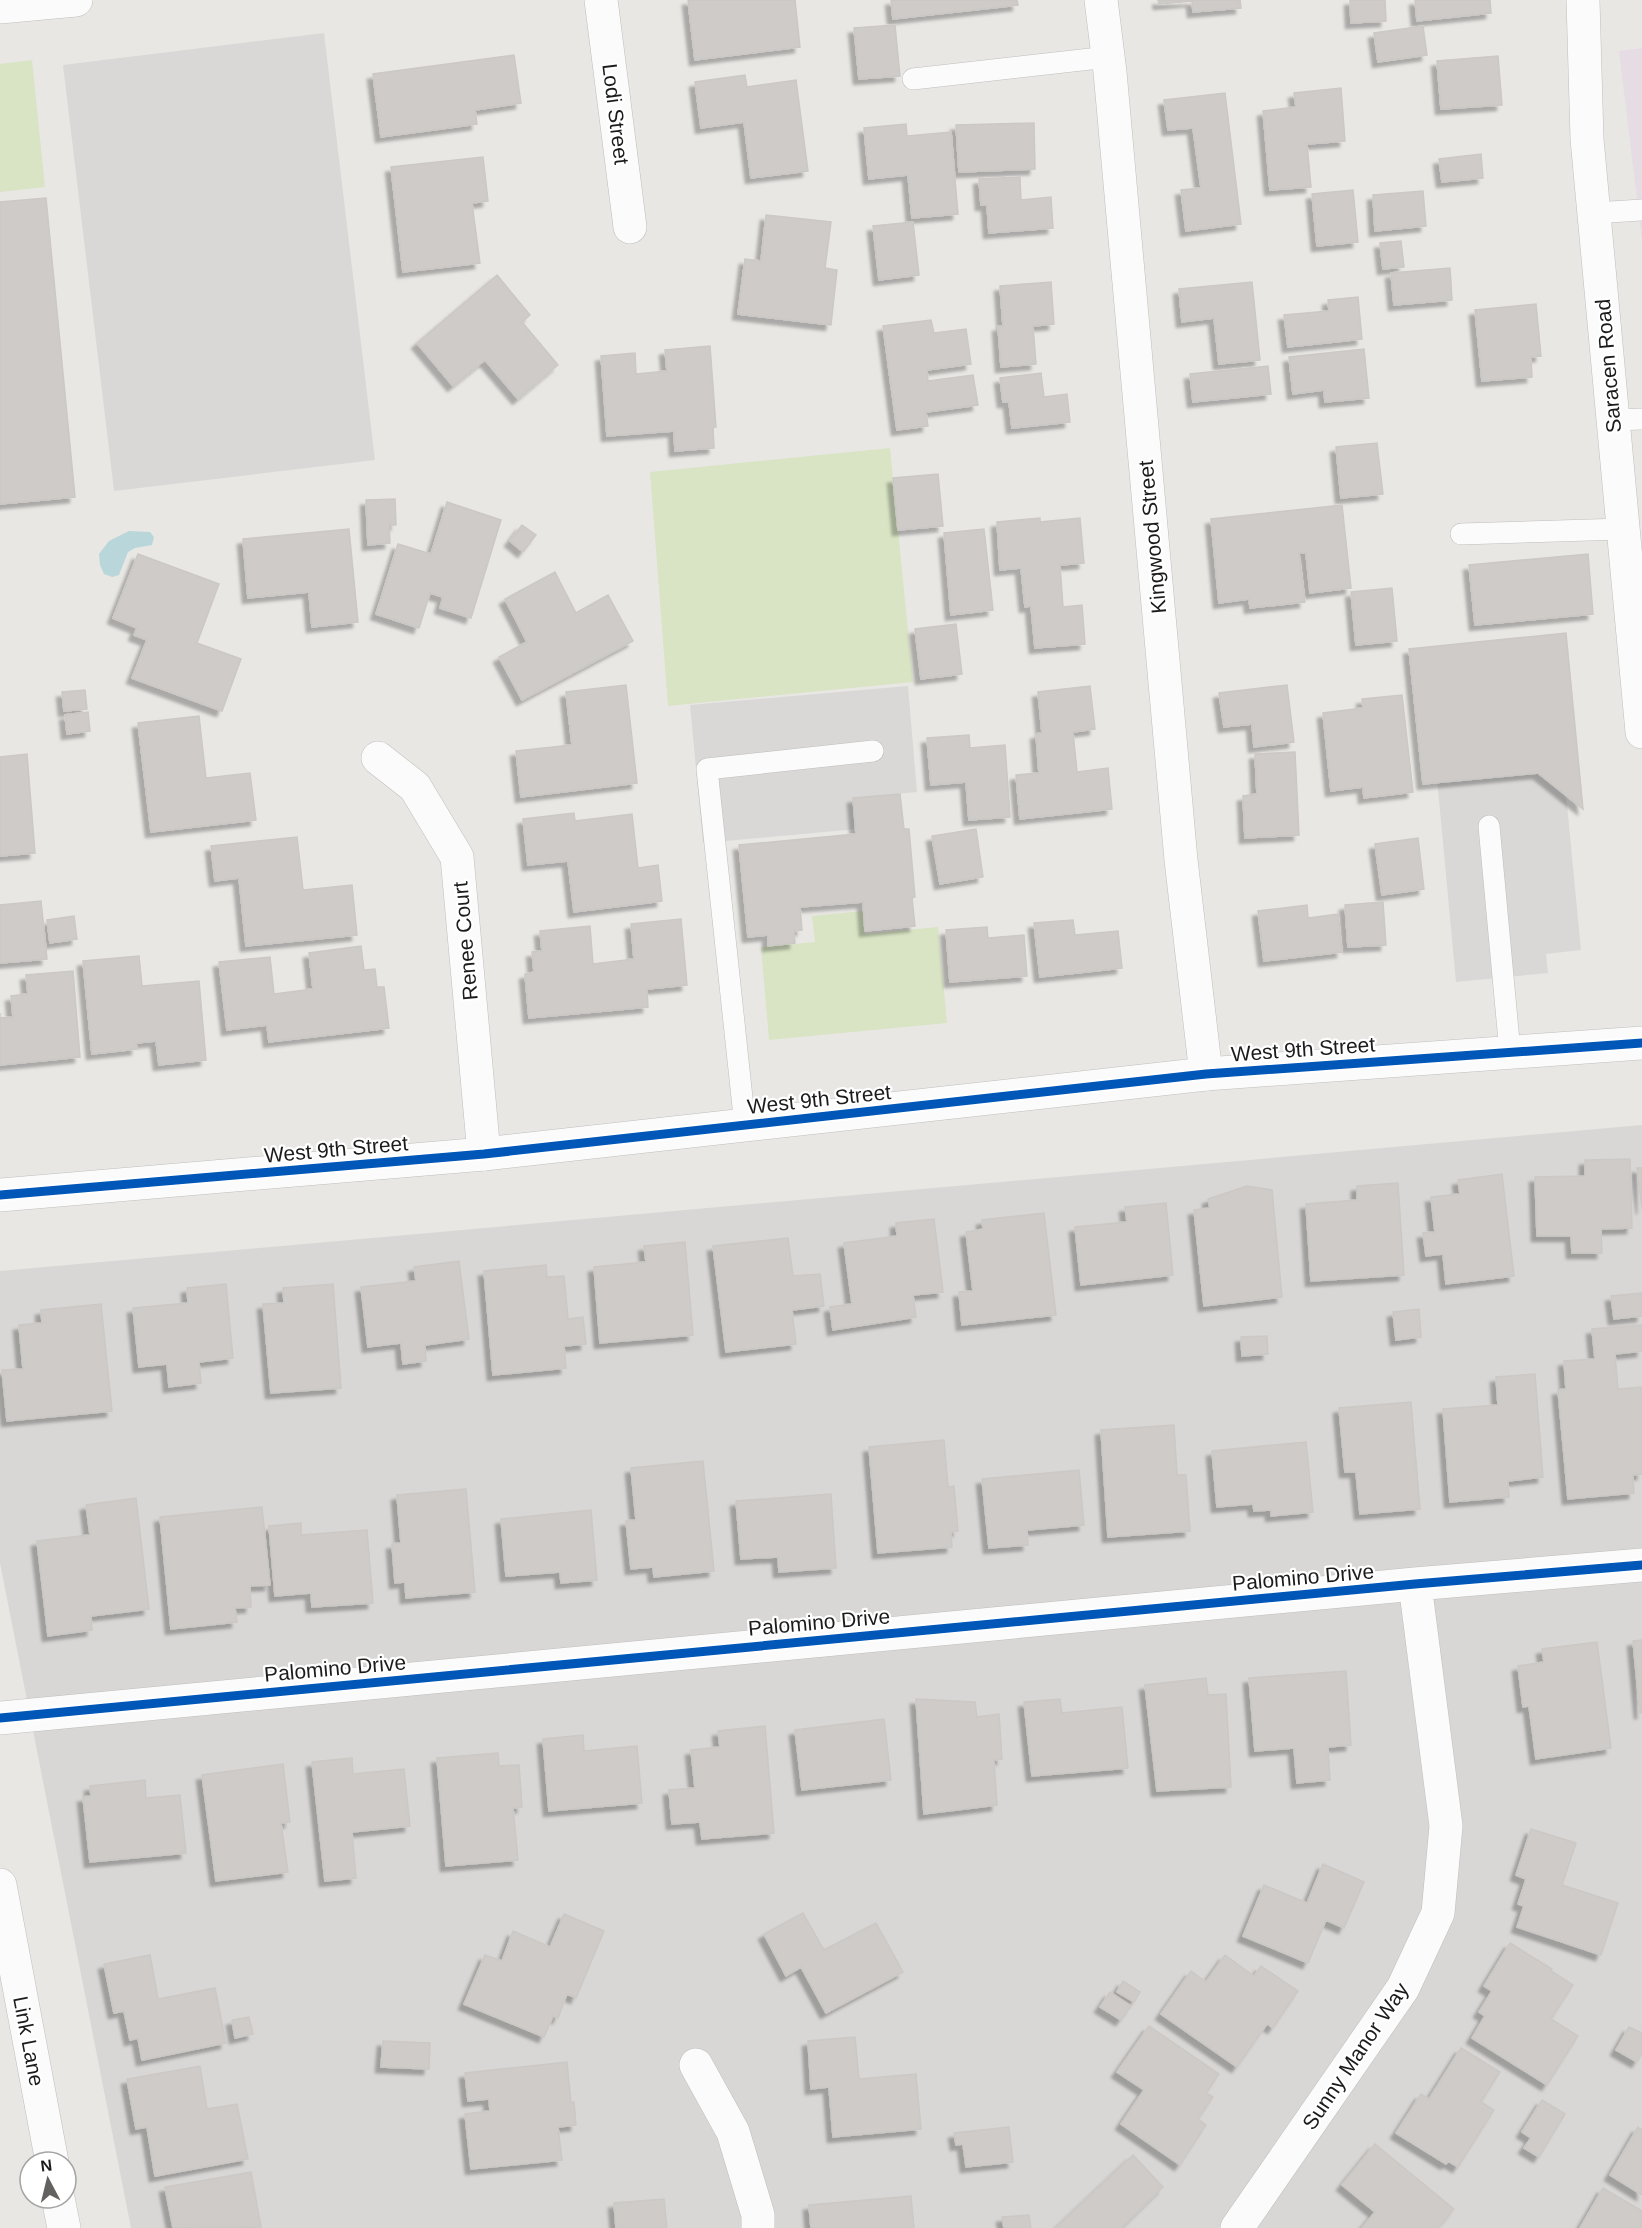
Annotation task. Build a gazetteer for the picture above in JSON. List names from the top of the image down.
{
  "streets": {
    "street": [
      "Lodi Street",
      "Saracen Road",
      "Kingwood Street",
      "Renee Court",
      "West 9th Street",
      "Palomino Drive",
      "Link Lane",
      "Sunny Manor Way"
    ]
  },
  "crossings": [
    ["Kingwood Street", "West 9th Street"],
    ["Renee Court", "West 9th Street"],
    ["Palomino Drive", "Sunny Manor Way"]
  ],
  "north": "top"
}
